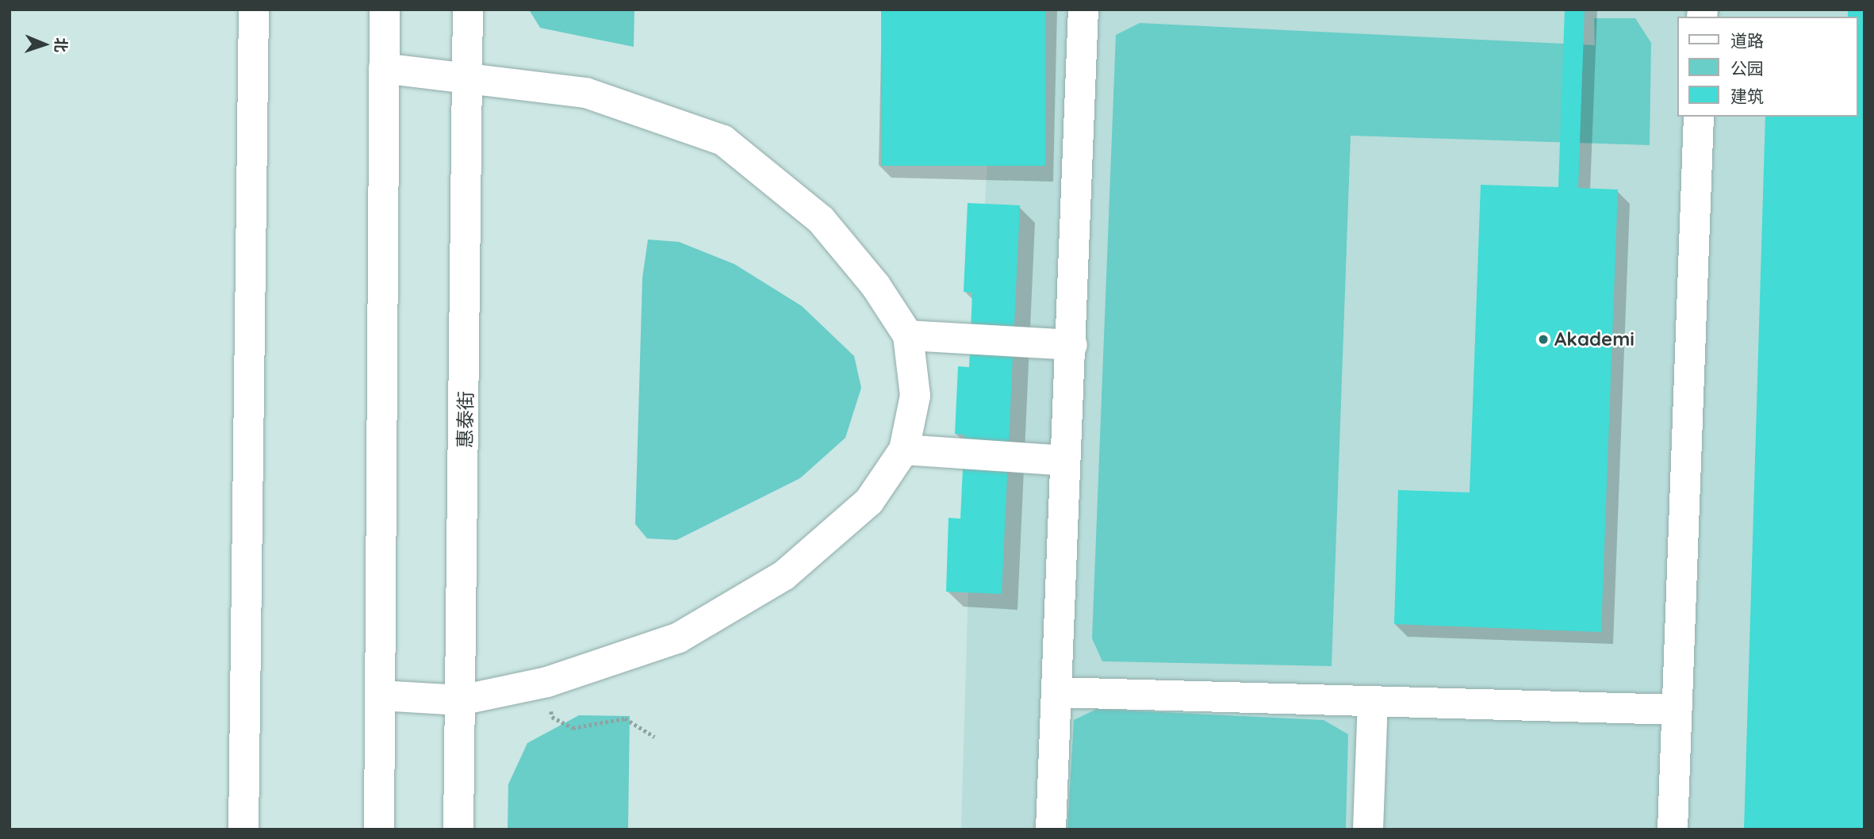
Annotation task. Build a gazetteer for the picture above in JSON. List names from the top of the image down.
{
  "streets": {
    "street": ["惠泰街"]
  },
  "places": ["Akademi"],
  "legend": ["道路", "公园", "建筑"],
  "north": "right"
}
